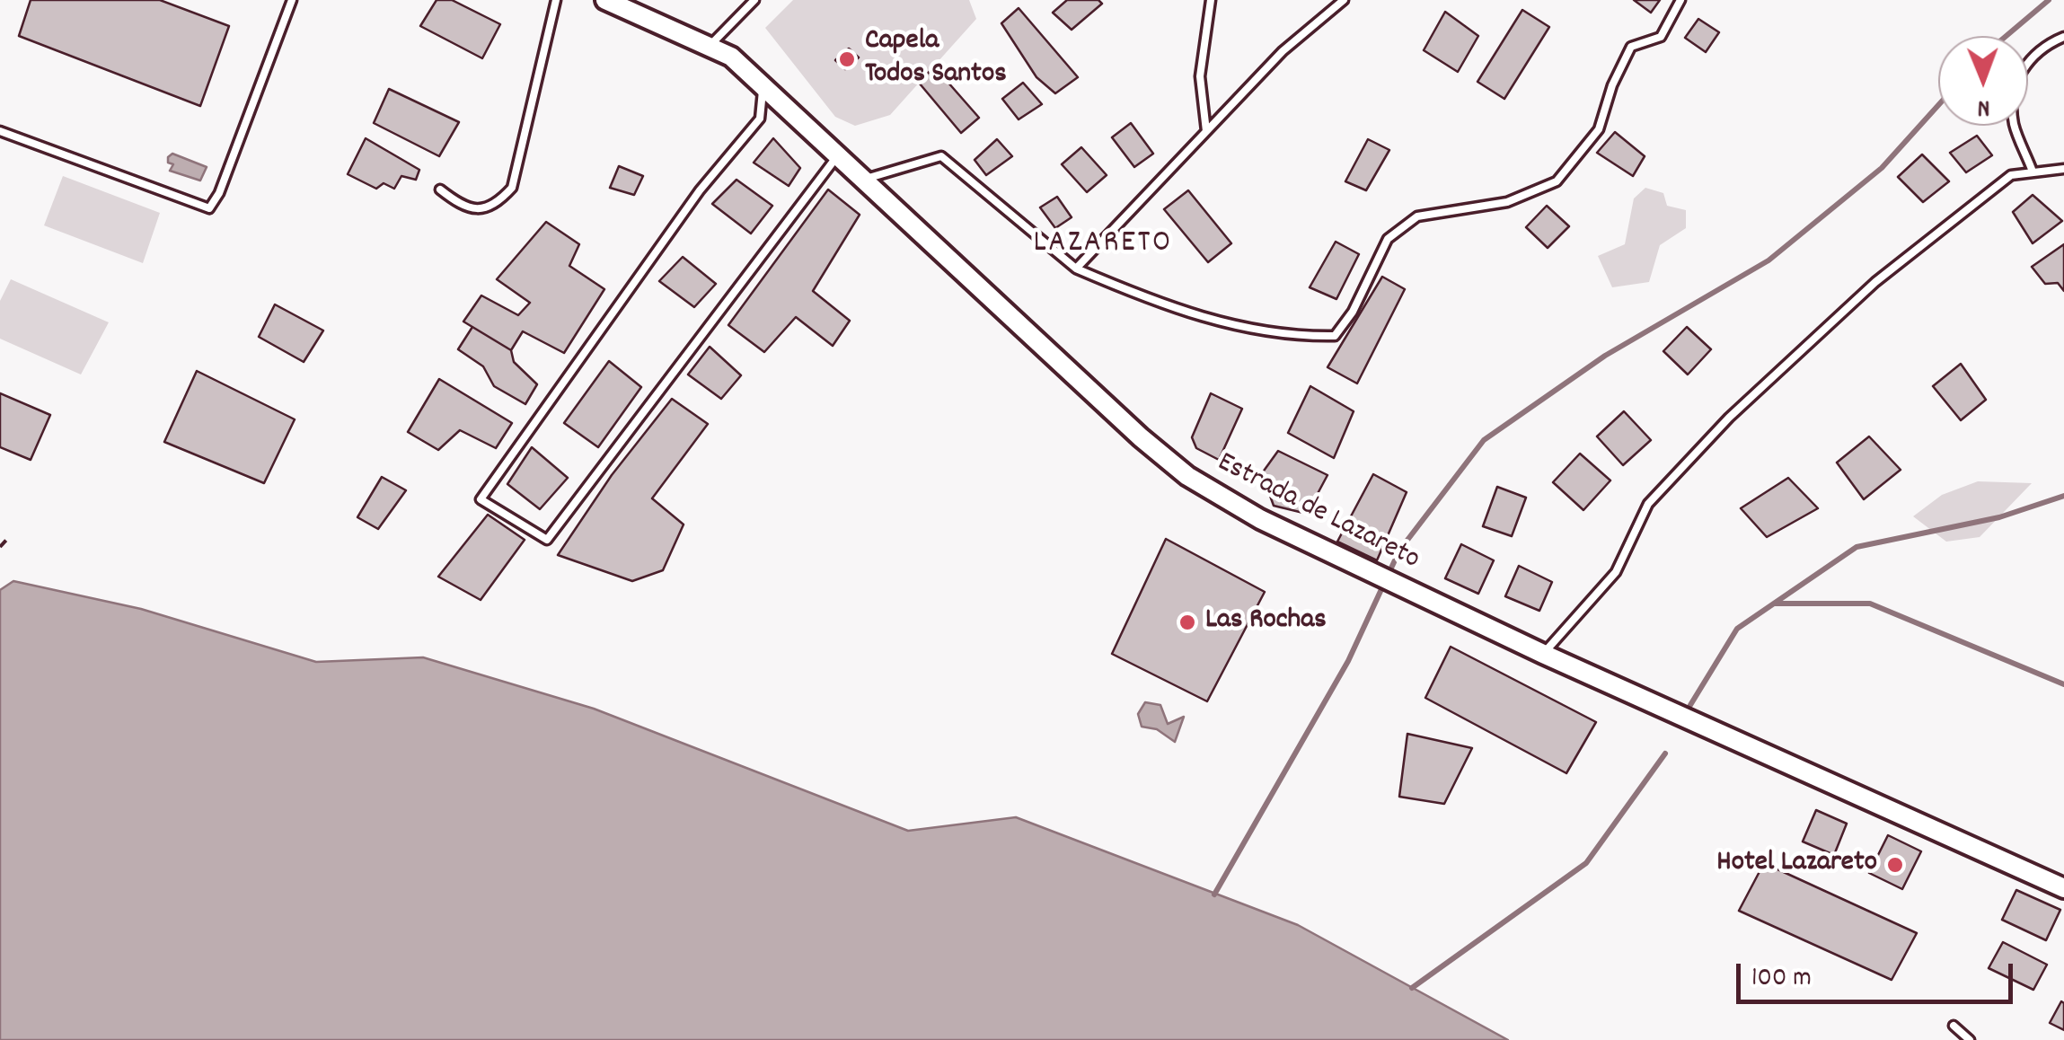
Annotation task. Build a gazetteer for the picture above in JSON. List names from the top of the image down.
{
  "streets": {
    "street": ["Estrada de Lazareto"]
  },
  "districts": ["LAZARETO"],
  "places": ["Capela Todos Santos", "Las Rochas", "Hotel Lazareto"],
  "scale_bar": "100 m",
  "north": "bottom"
}
